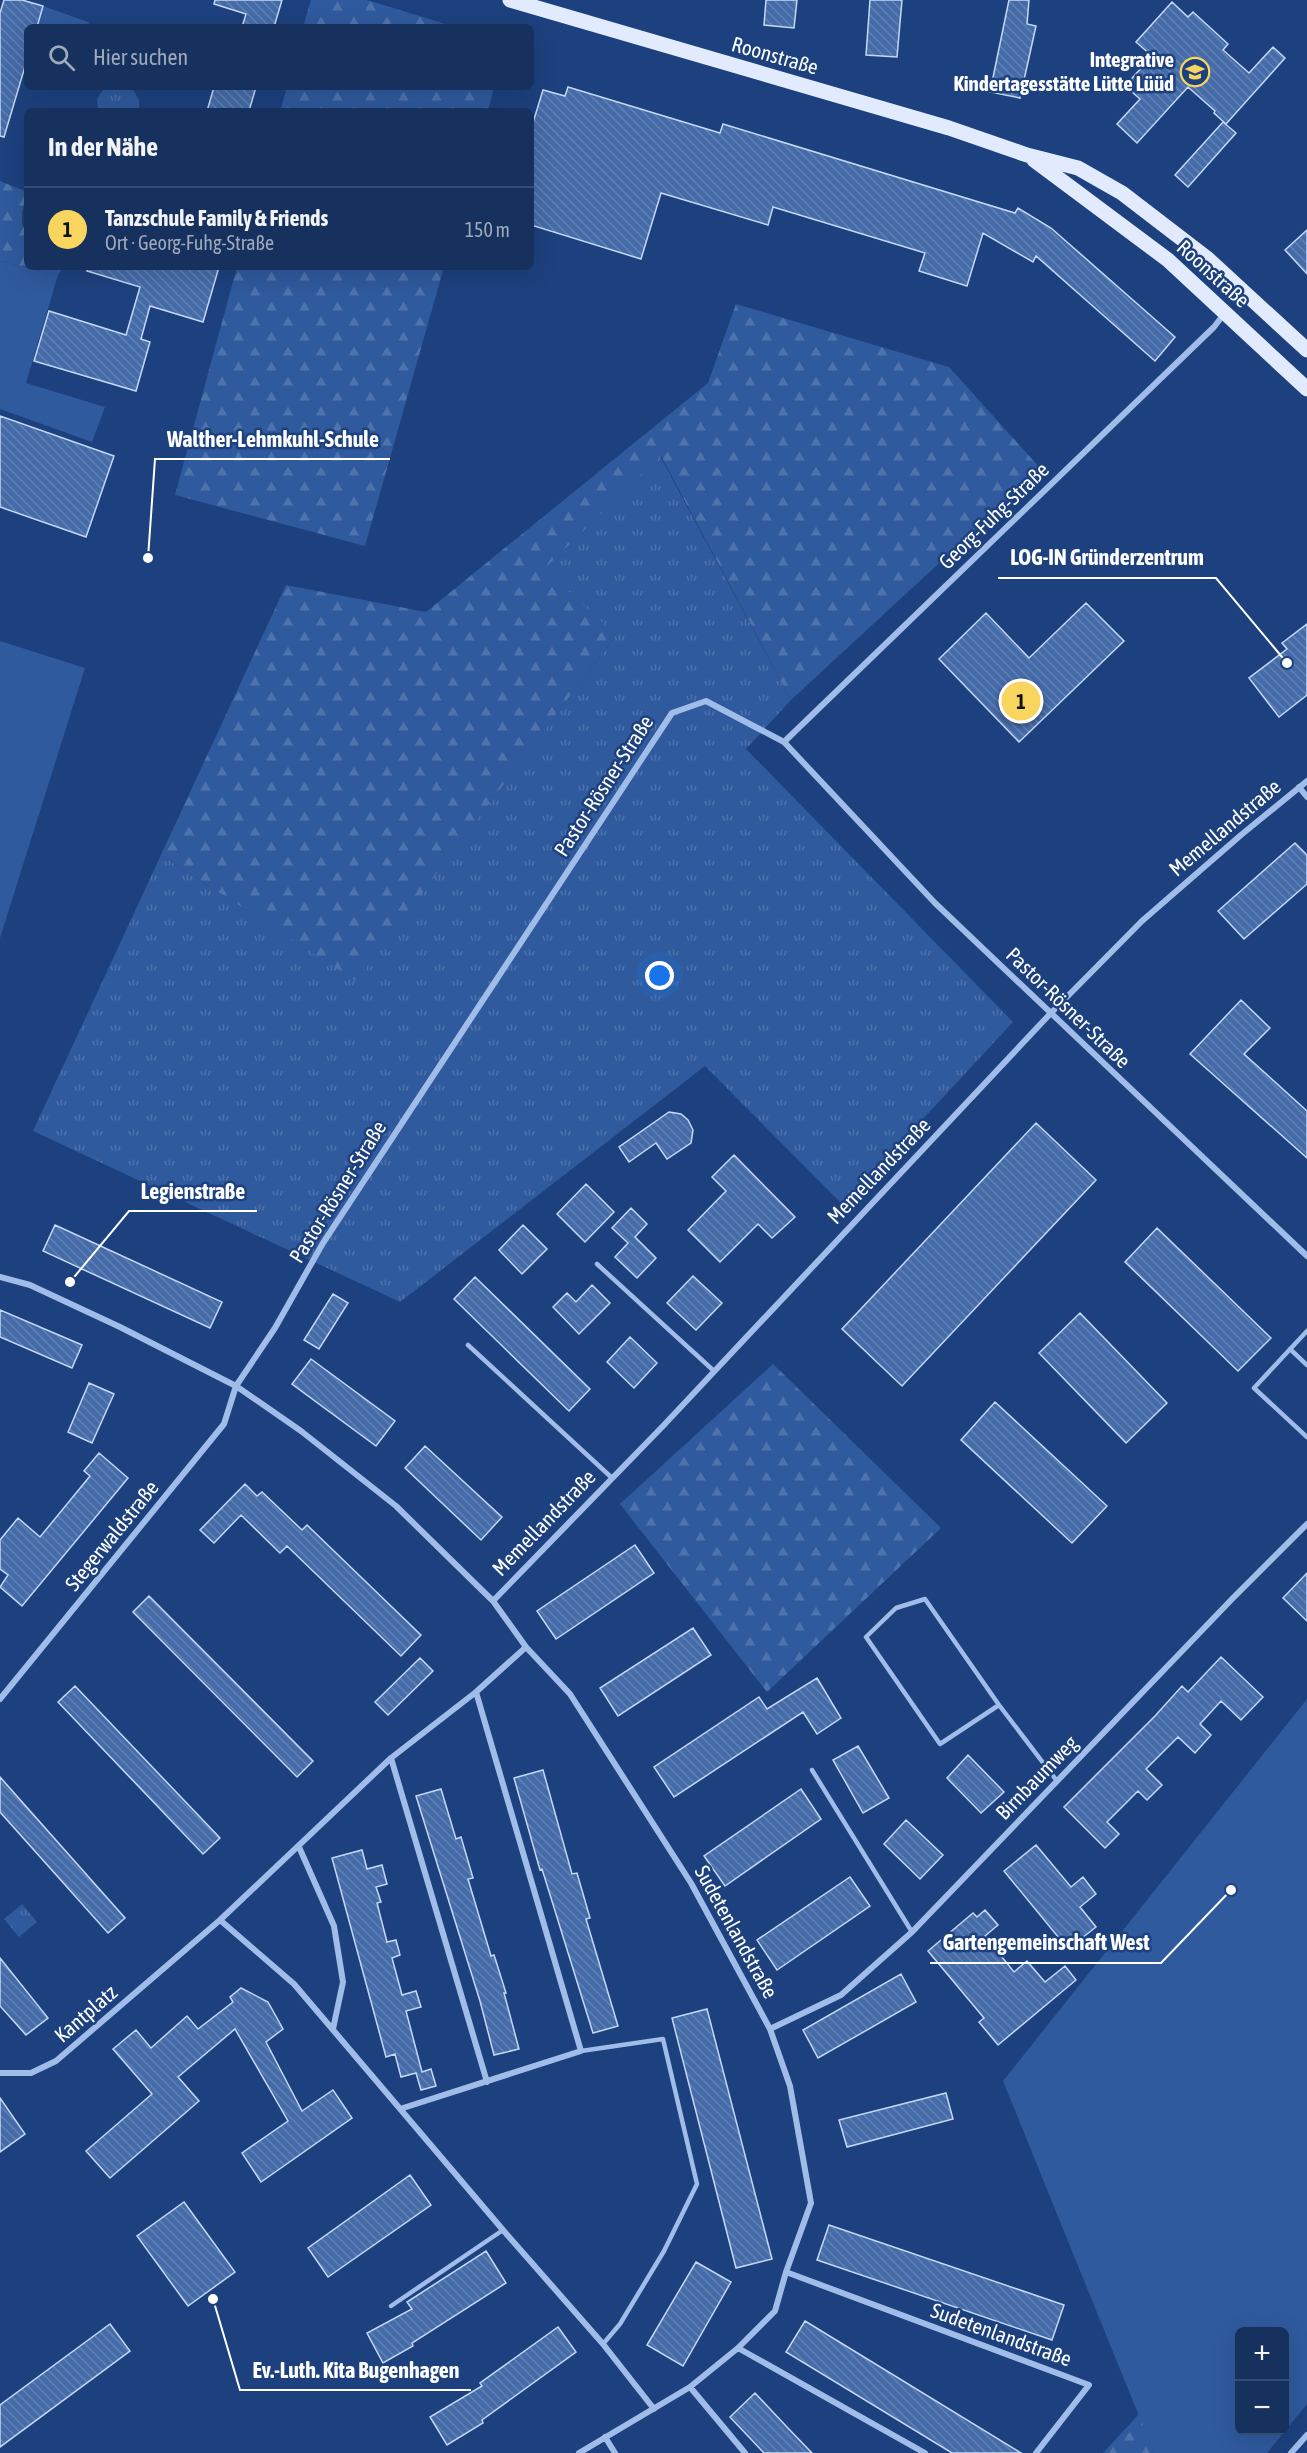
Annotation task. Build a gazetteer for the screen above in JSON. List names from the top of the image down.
{
  "streets": {
    "main road": ["Roonstraße"],
    "street": [
      "Georg-Fuhg-Straße",
      "Pastor-Rösner-Straße",
      "Memellandstraße",
      "Stegerwaldstraße",
      "Birnbaumweg",
      "Sudetenlandstraße",
      "Kantplatz"
    ]
  },
  "crossings": [
    ["Roonstraße", "Georg-Fuhg-Straße"],
    ["Georg-Fuhg-Straße", "Pastor-Rösner-Straße"],
    ["Pastor-Rösner-Straße", "Memellandstraße"],
    ["Pastor-Rösner-Straße", "Stegerwaldstraße"],
    ["Pastor-Rösner-Straße", "Sudetenlandstraße"],
    ["Memellandstraße", "Sudetenlandstraße"],
    ["Stegerwaldstraße", "Sudetenlandstraße"],
    ["Birnbaumweg", "Sudetenlandstraße"]
  ],
  "places": {
    "school or university": ["Integrative Kindertagesstätte Lütte Lüüd"],
    "other": [
      "Walther-Lehmkuhl-Schule",
      "LOG-IN Gründerzentrum",
      "Legienstraße",
      "Gartengemeinschaft West",
      "Ev.-Luth. Kita Bugenhagen"
    ]
  },
  "page": {
    "search": "Hier suchen",
    "heading": "In der Nähe",
    "list": [
      {
        "mark": "1",
        "name": "Tanzschule Family & Friends",
        "note": "Ort · Georg-Fuhg-Straße",
        "value": "150 m"
      }
    ],
    "pins": "1",
    "map_buttons": ["+", "−"]
  }
}
